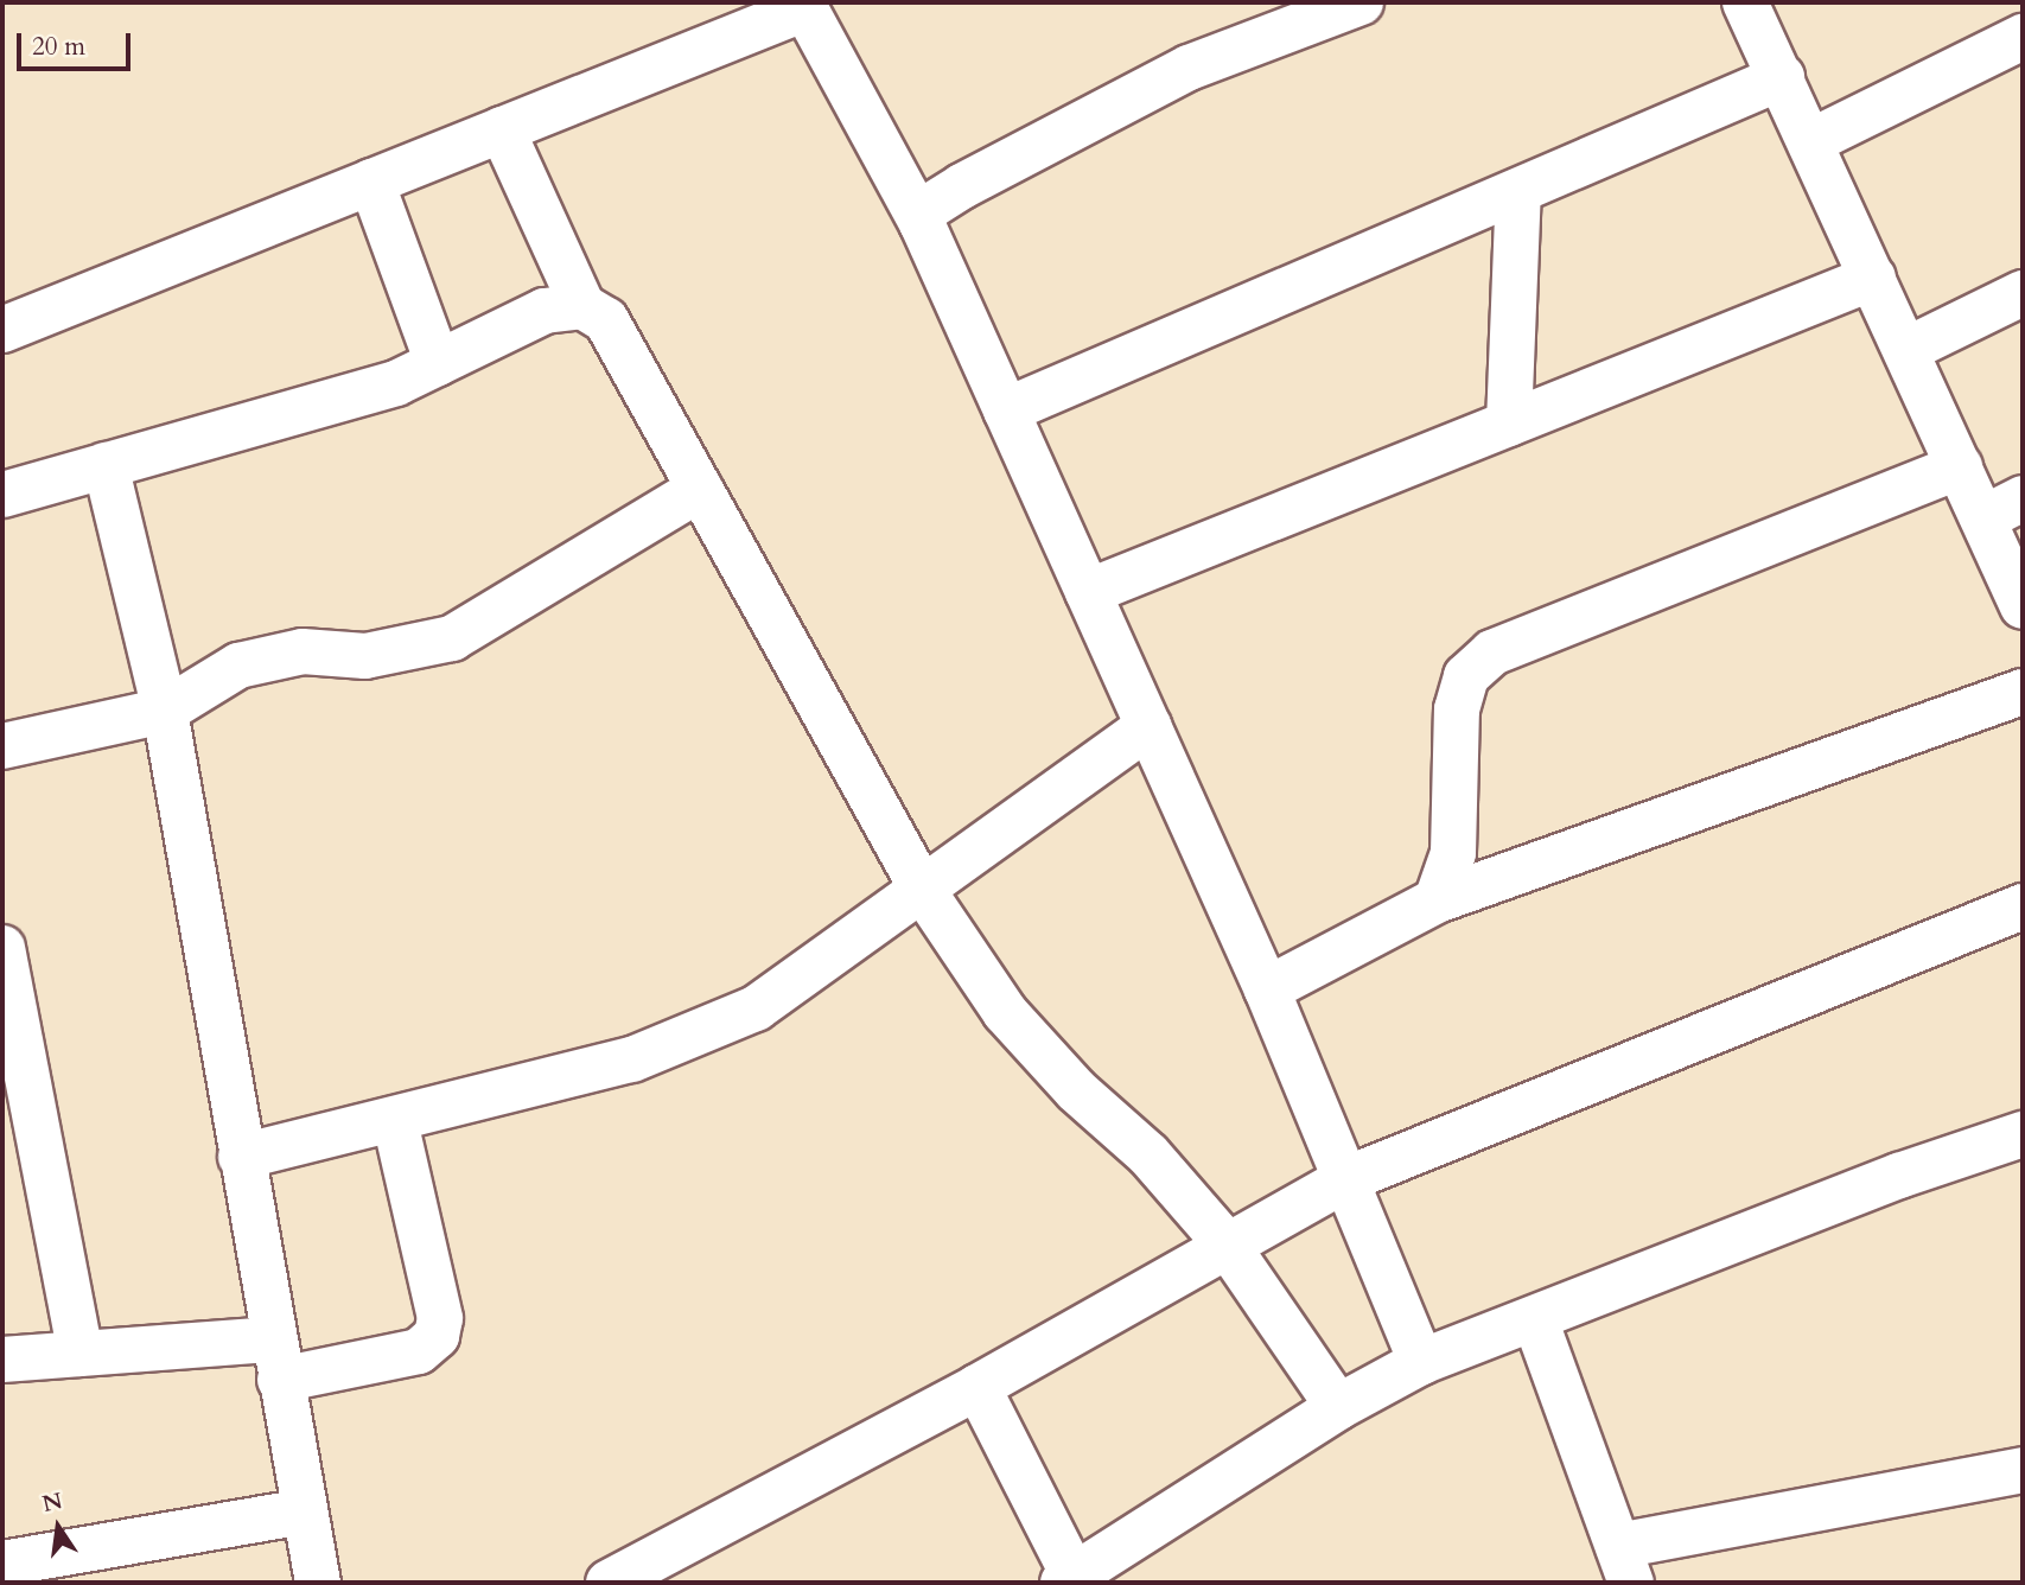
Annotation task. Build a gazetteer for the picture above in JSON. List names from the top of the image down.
{
  "scale_bar": "20 m",
  "north": "top"
}
